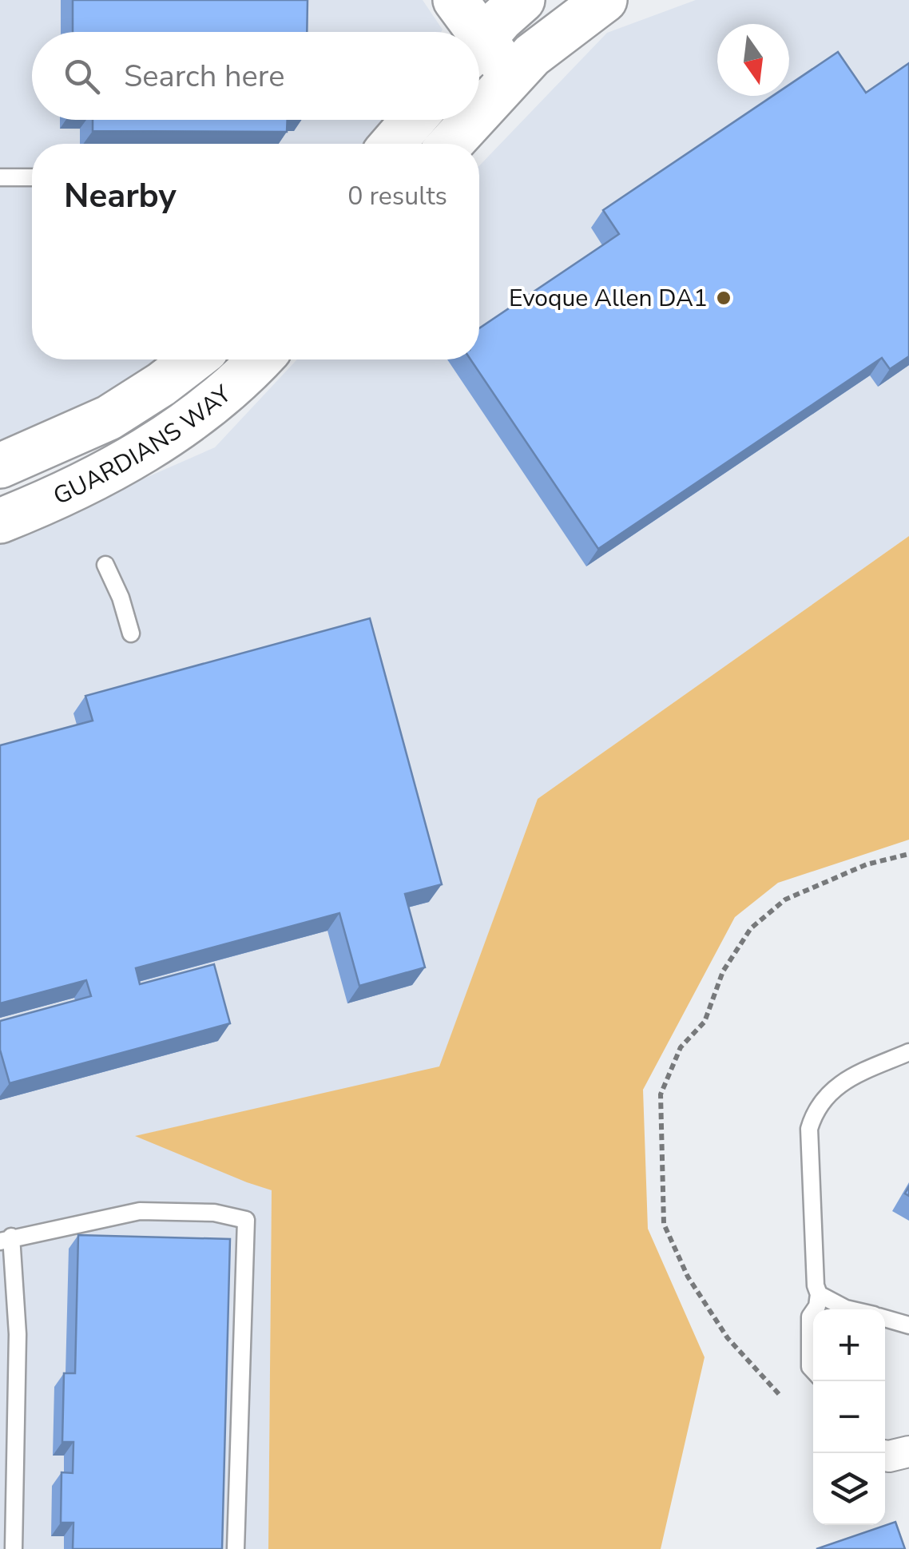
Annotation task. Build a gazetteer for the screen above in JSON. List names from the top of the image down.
{
  "streets": {
    "street": ["GUARDIANS WAY"]
  },
  "places": ["Evoque Allen DA1"],
  "north": "bottom",
  "page": {
    "search": "Search here",
    "heading": ["Nearby", "0 results"],
    "map_buttons": ["+", "−"]
  }
}
